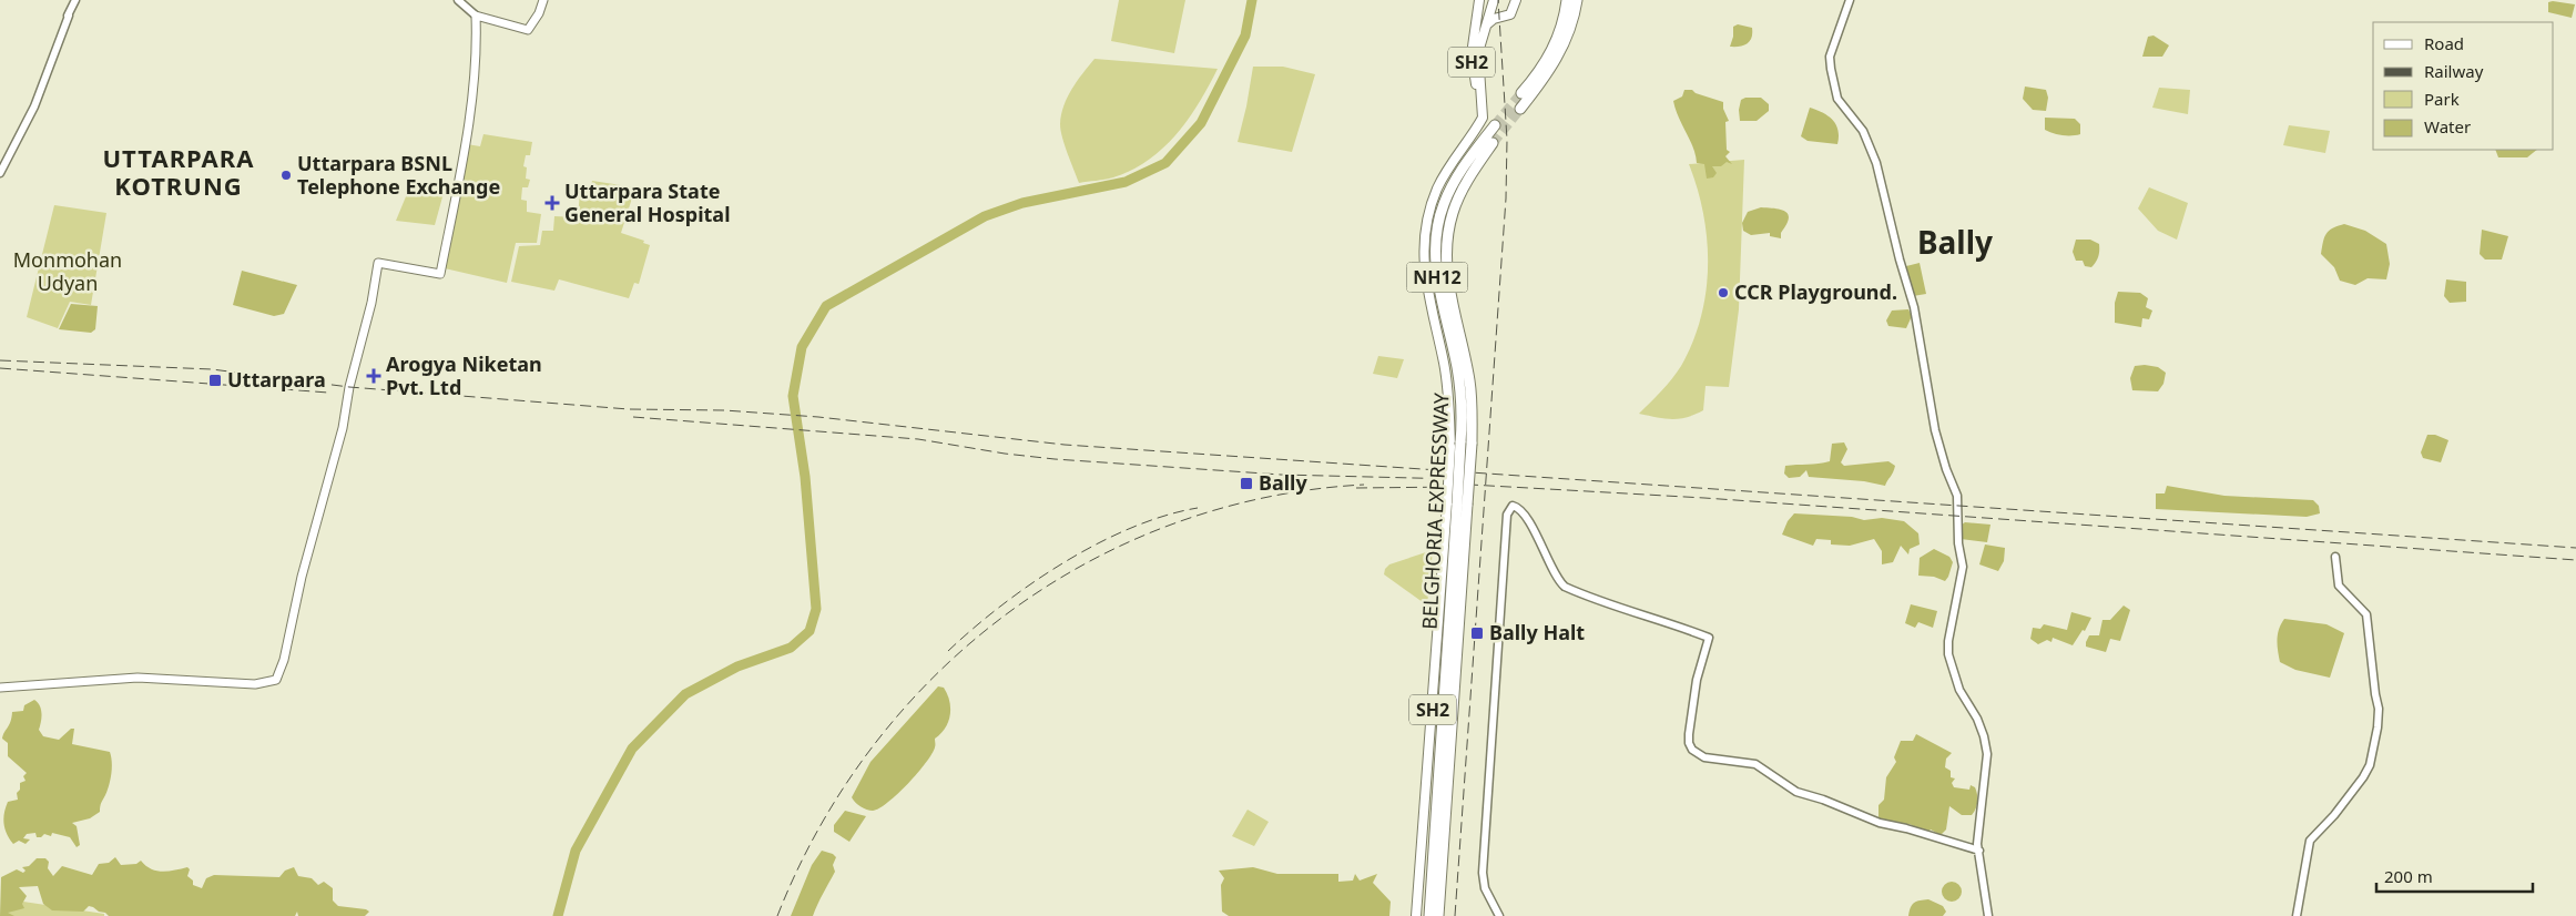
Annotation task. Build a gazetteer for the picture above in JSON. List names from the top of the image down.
{
  "streets": {
    "highway": ["NH12", "BELGHORIA EXPRESSWAY"],
    "main road": ["SH2"]
  },
  "crossings": [
    ["SH2", "BELGHORIA EXPRESSWAY"]
  ],
  "districts": ["UTTARPARA KOTRUNG", "Bally"],
  "parks": ["Monmohan Udyan"],
  "places": {
    "other": ["Uttarpara BSNL Telephone Exchange", "CCR Playground."],
    "health": ["Uttarpara State General Hospital", "Arogya Niketan Pvt. Ltd"],
    "transit": ["Uttarpara", "Bally", "Bally Halt"]
  },
  "legend": [
    "Road",
    "Railway",
    "Park",
    "Water"
  ],
  "scale_bar": "200 m"
}
